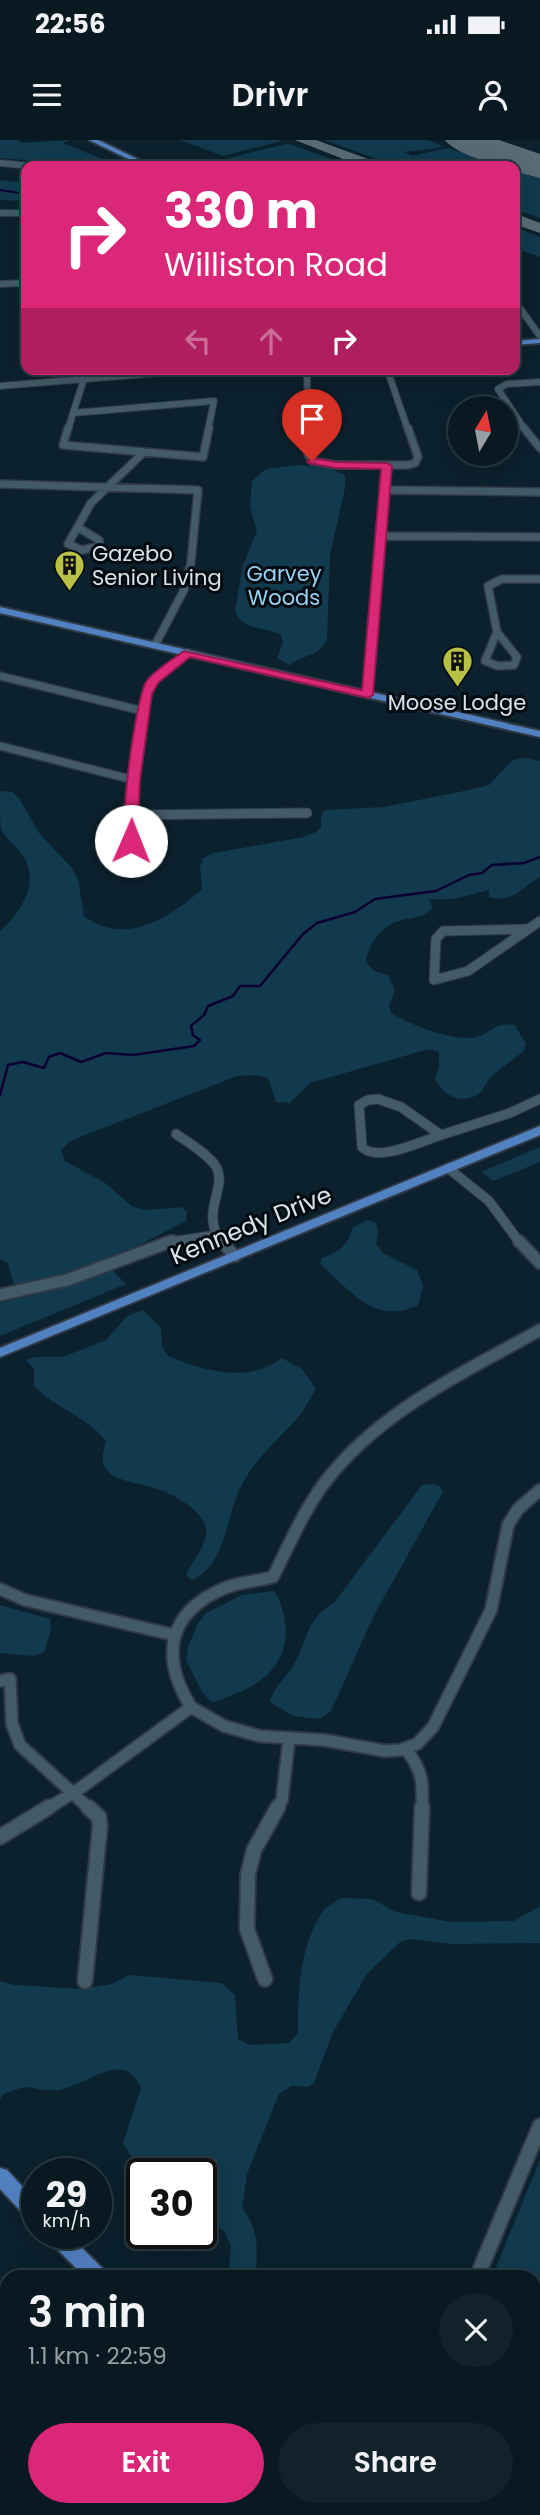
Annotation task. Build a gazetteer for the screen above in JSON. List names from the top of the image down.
{
  "streets": {
    "main road": ["Kennedy Drive"]
  },
  "parks": ["Garvey Woods"],
  "places": {
    "building": ["Gazebo Senior Living", "Moose Lodge"]
  },
  "north": "top",
  "page": {
    "status": "22:56",
    "header": "Drivr",
    "turn": ["330 m", "Williston Road"],
    "speed": "29 km/h",
    "limit": "30",
    "heading": ["3 min", "1.1 km · 22:59"],
    "buttons": ["Exit", "Share"]
  }
}
